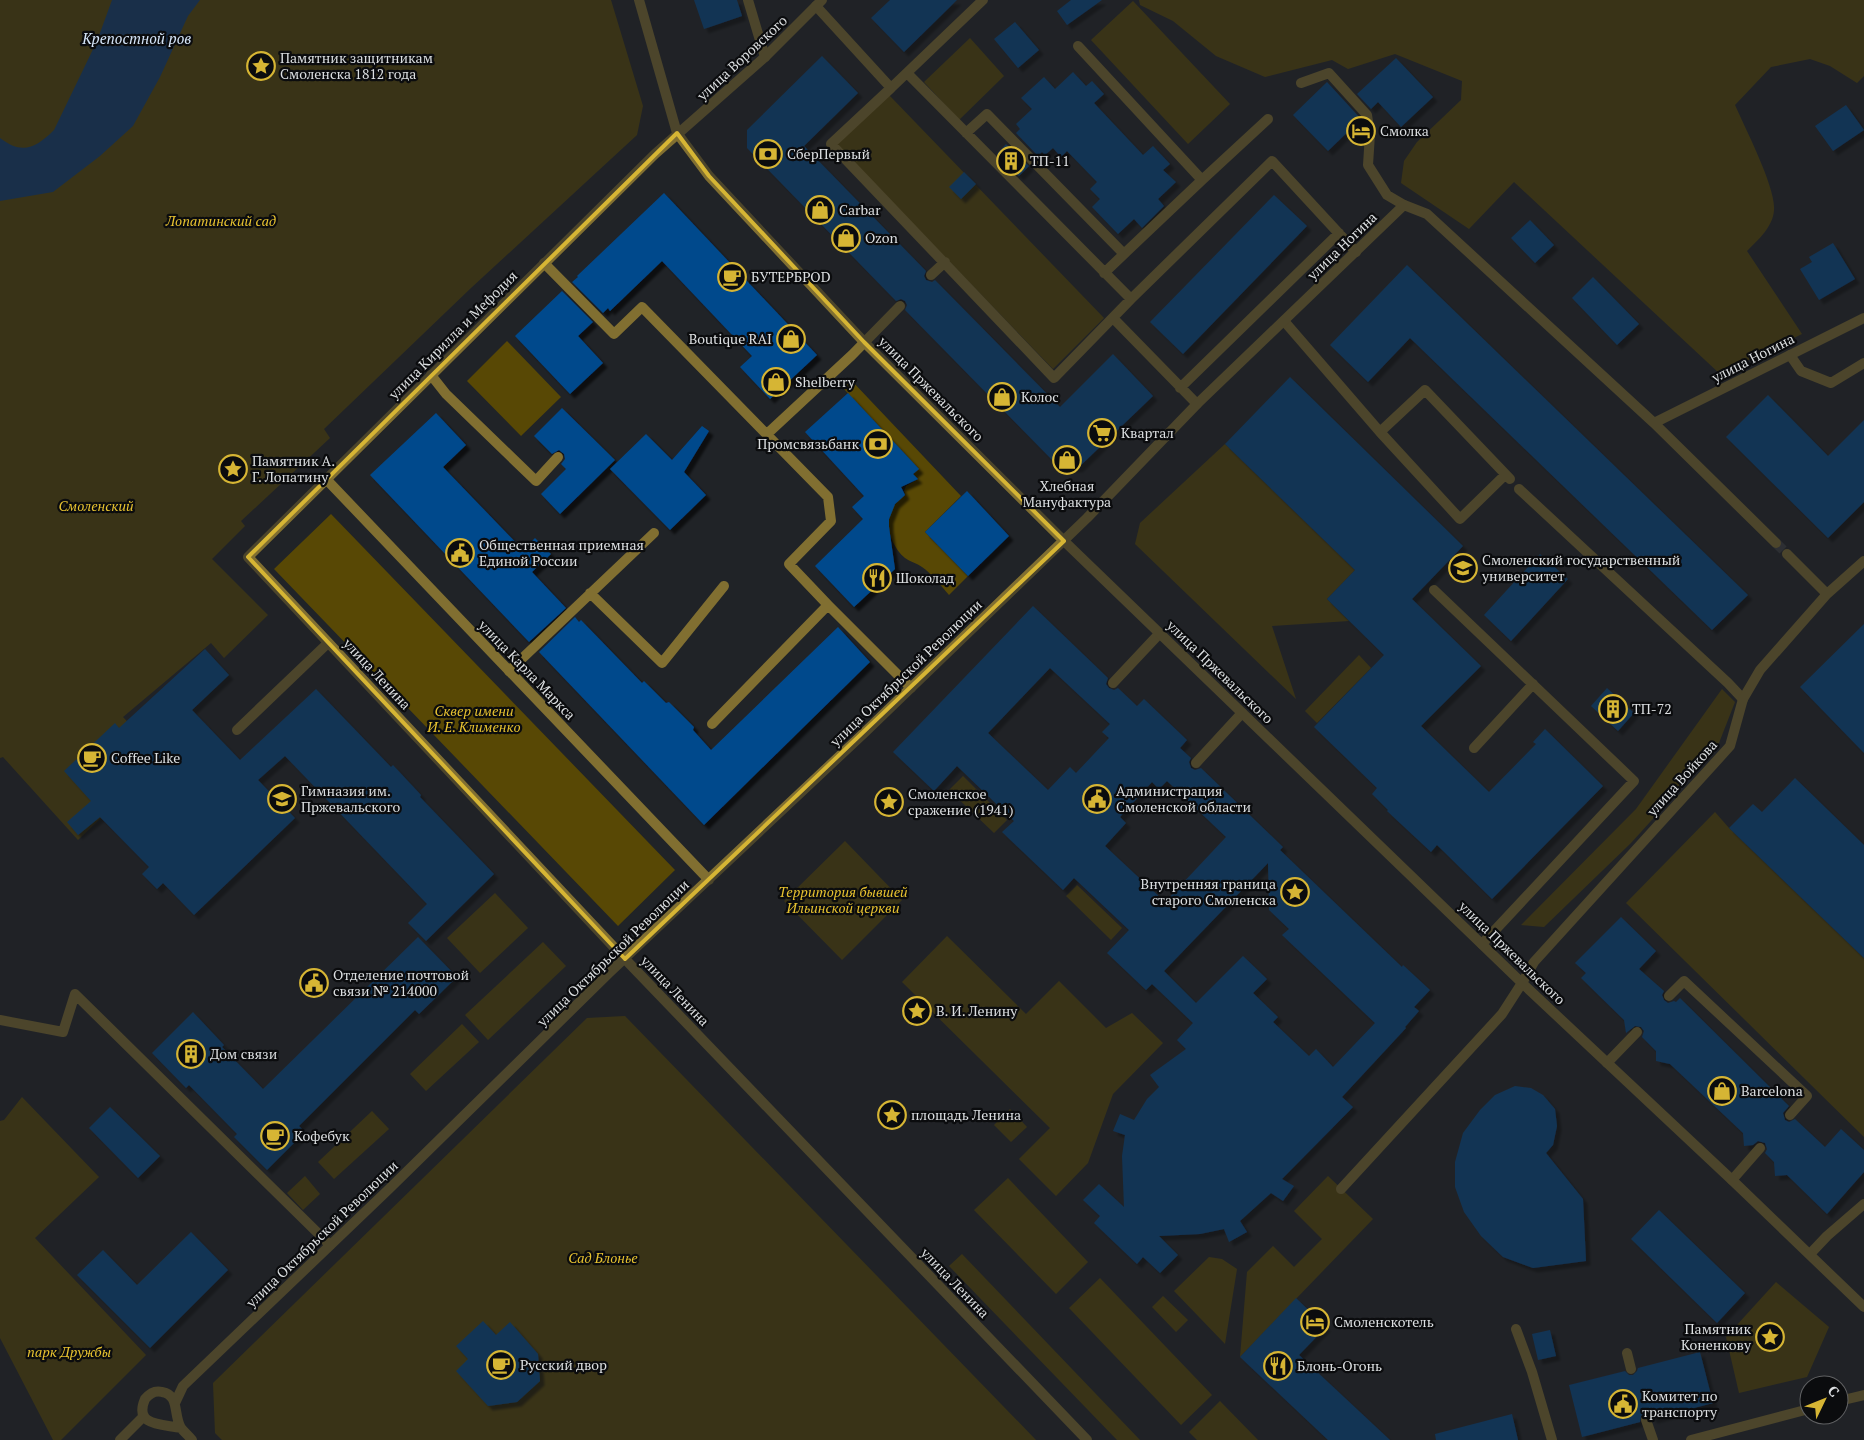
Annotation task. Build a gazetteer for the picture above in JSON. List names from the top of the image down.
{
  "streets": {
    "street": [
      "улица Воровского",
      "улица Ногина",
      "улица Кирилла и Мефодия",
      "улица Пржевальского",
      "улица Карла Маркса",
      "улица Октябрьской Революции",
      "улица Ленина",
      "улица Войкова"
    ]
  },
  "crossings": [
    ["улица Воровского", "улица Кирилла и Мефодия"],
    ["улица Воровского", "улица Пржевальского"],
    ["улица Ногина", "улица Пржевальского"],
    ["улица Ногина", "улица Октябрьской Революции"],
    ["улица Кирилла и Мефодия", "улица Пржевальского"],
    ["улица Кирилла и Мефодия", "улица Карла Маркса"],
    ["улица Кирилла и Мефодия", "улица Ленина"],
    ["улица Пржевальского", "улица Октябрьской Революции"],
    ["улица Пржевальского", "улица Войкова"],
    ["улица Карла Маркса", "улица Октябрьской Революции"],
    ["улица Октябрьской Революции", "улица Ленина"]
  ],
  "water": ["Крепостной ров"],
  "parks": [
    "Лопатинский сад",
    "Смоленский",
    "Сквер имени И. Е. Клименко",
    "Территория бывшей Ильинской церкви",
    "Сад Блонье",
    "парк Дружбы"
  ],
  "places": {
    "place": [
      "Памятник защитникам Смоленска 1812 года",
      "Памятник А. Г. Лопатину",
      "Смоленское сражение (1941)",
      "Внутренняя граница старого Смоленска",
      "В. И. Ленину",
      "площадь Ленина",
      "Памятник Коненкову"
    ],
    "hotel": ["Смолка", "Смоленскотель"],
    "bank": ["СберПервый", "Промсвязьбанк"],
    "building": ["ТП-11", "ТП-72", "Дом связи"],
    "shop": [
      "Carbar",
      "Ozon",
      "Boutique RAI",
      "Shelberry",
      "Колос",
      "Хлебная Мануфактура",
      "Barcelona"
    ],
    "cafe": [
      "БУТЕРБРОD",
      "Coffee Like",
      "Кофебук",
      "Русский двор"
    ],
    "supermarket": ["Квартал"],
    "public building": [
      "Общественная приемная Единой России",
      "Администрация Смоленской области",
      "Отделение почтовой связи № 214000",
      "Комитет по транспорту"
    ],
    "school or university": ["Смоленский государственный университет", "Гимназия им. Пржевальского"],
    "restaurant": ["Шоколад", "Блонь-Огонь"]
  },
  "north": "top right"
}
